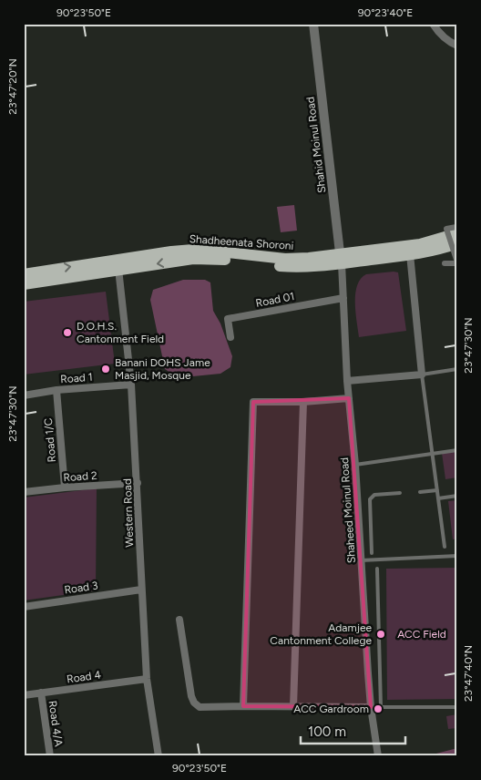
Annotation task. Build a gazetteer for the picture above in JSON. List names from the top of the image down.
{
  "streets": {
    "main road": ["Shadheenata Shoroni"],
    "street": [
      "Shahid Moinul Road",
      "Road 01",
      "Road 1",
      "Road 1/C",
      "Road 2",
      "Shaheed Moinul Road",
      "Western Road",
      "Road 3",
      "Road 4",
      "Road 4/A"
    ]
  },
  "crossings": [
    ["Shahid Moinul Road", "Shadheenata Shoroni"],
    ["Shahid Moinul Road", "Shaheed Moinul Road"],
    ["Shadheenata Shoroni", "Shaheed Moinul Road"],
    ["Shadheenata Shoroni", "Western Road"],
    ["Road 01", "Shaheed Moinul Road"],
    ["Road 1", "Road 1/C"],
    ["Road 1", "Western Road"],
    ["Road 1/C", "Road 2"],
    ["Road 2", "Western Road"],
    ["Western Road", "Road 3"],
    ["Western Road", "Road 4"],
    ["Road 4", "Road 4/A"]
  ],
  "parks": ["ACC Field"],
  "places": [
    "D.O.H.S. Cantonment Field",
    "Banani DOHS Jame Masjid, Mosque",
    "Adamjee Cantonment College",
    "ACC Gardroom"
  ],
  "scale_bar": "100 m",
  "coordinates": [
    "90°23'50\"E",
    "90°23'40\"E",
    "23°47'20\"N",
    "23°47'30\"N",
    "23°47'40\"N"
  ]
}
